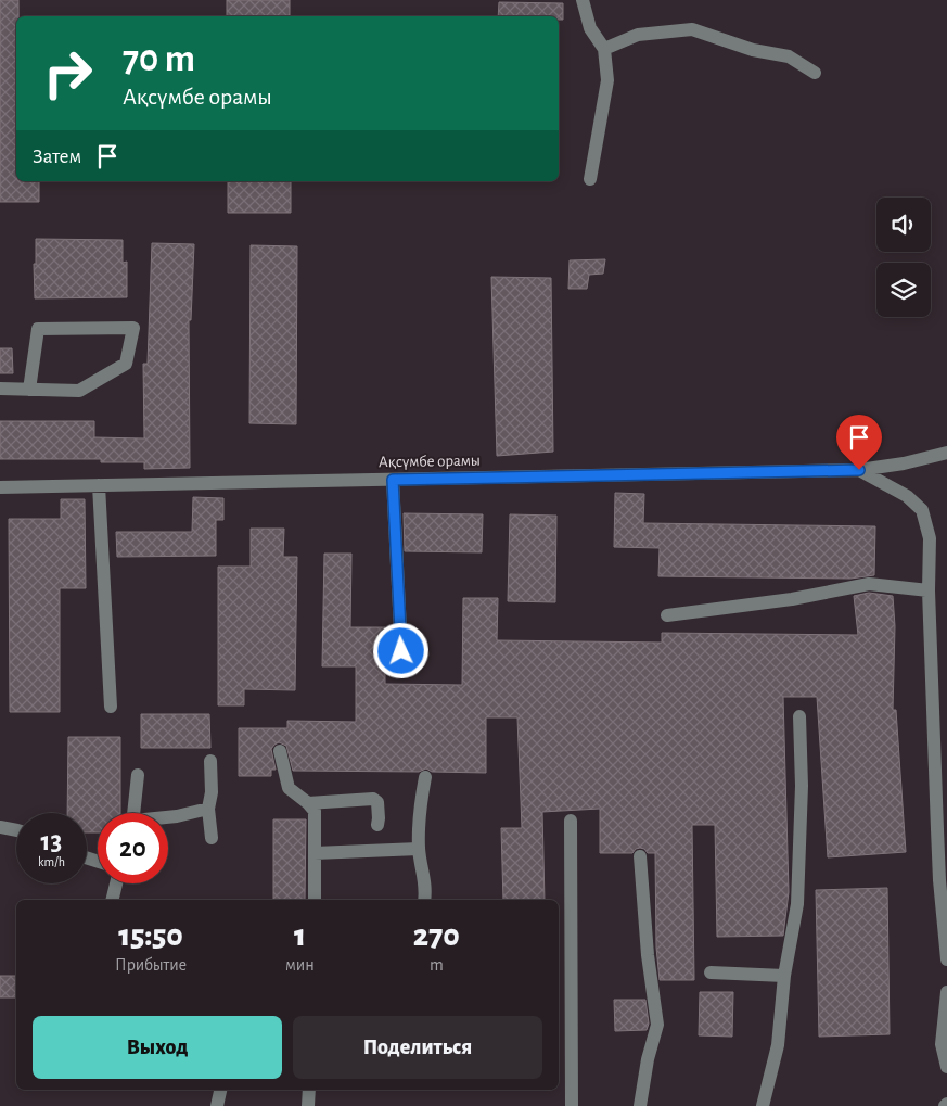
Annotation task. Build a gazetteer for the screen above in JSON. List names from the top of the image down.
{
  "streets": {
    "lane": ["Ақсүмбе орамы"]
  },
  "page": {
    "turn": ["70 m", "Ақсүмбе орамы"],
    "then": "Затем",
    "speed": "13 km/h",
    "limit": "20",
    "eta": [
      "15:50",
      "Прибытие",
      "1",
      "мин",
      "270",
      "m"
    ],
    "buttons": ["Выход", "Поделиться"]
  }
}
